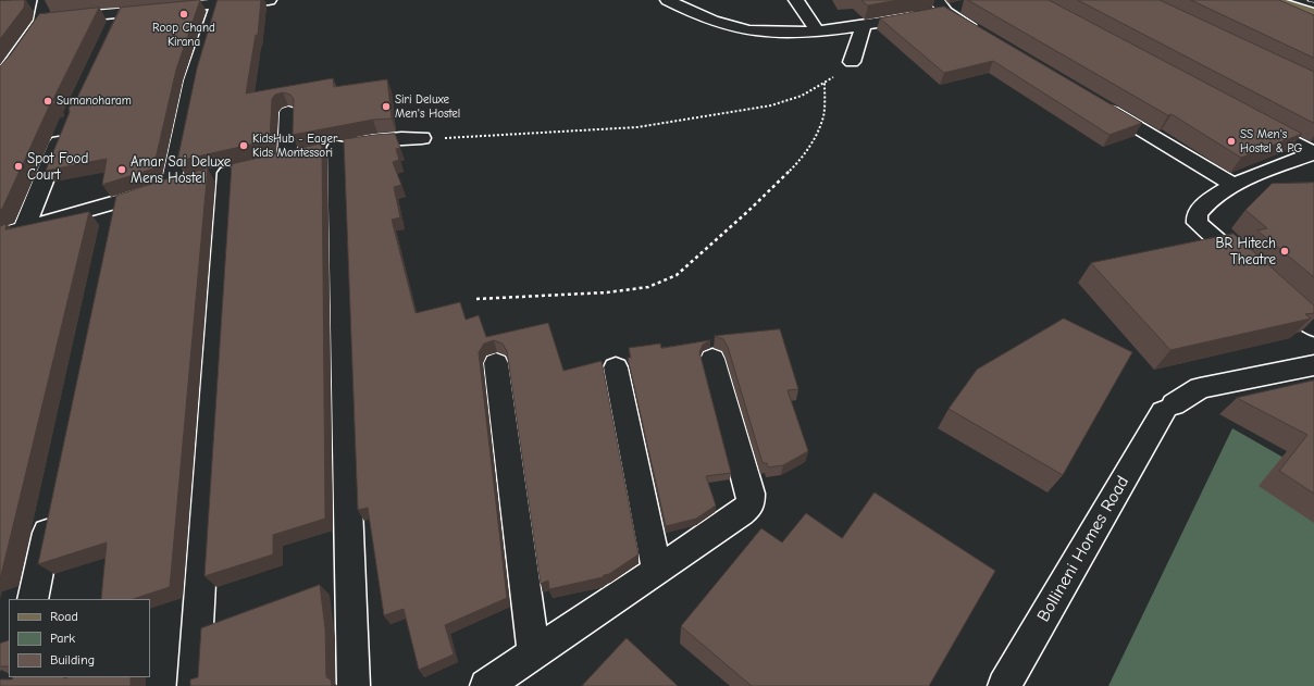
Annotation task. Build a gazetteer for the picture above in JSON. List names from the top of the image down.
{
  "streets": {
    "street": ["Bollineni Homes Road"]
  },
  "places": [
    "Roop Chand Kirana",
    "Sumanoharam",
    "Siri Deluxe Men's Hostel",
    "SS Men's Hostel & PG",
    "KidsHub - Eager Kids Montessori",
    "Spot Food Court",
    "Amar Sai Deluxe Mens Hostel",
    "BR Hitech Theatre"
  ],
  "legend": ["Road", "Park", "Building"]
}
